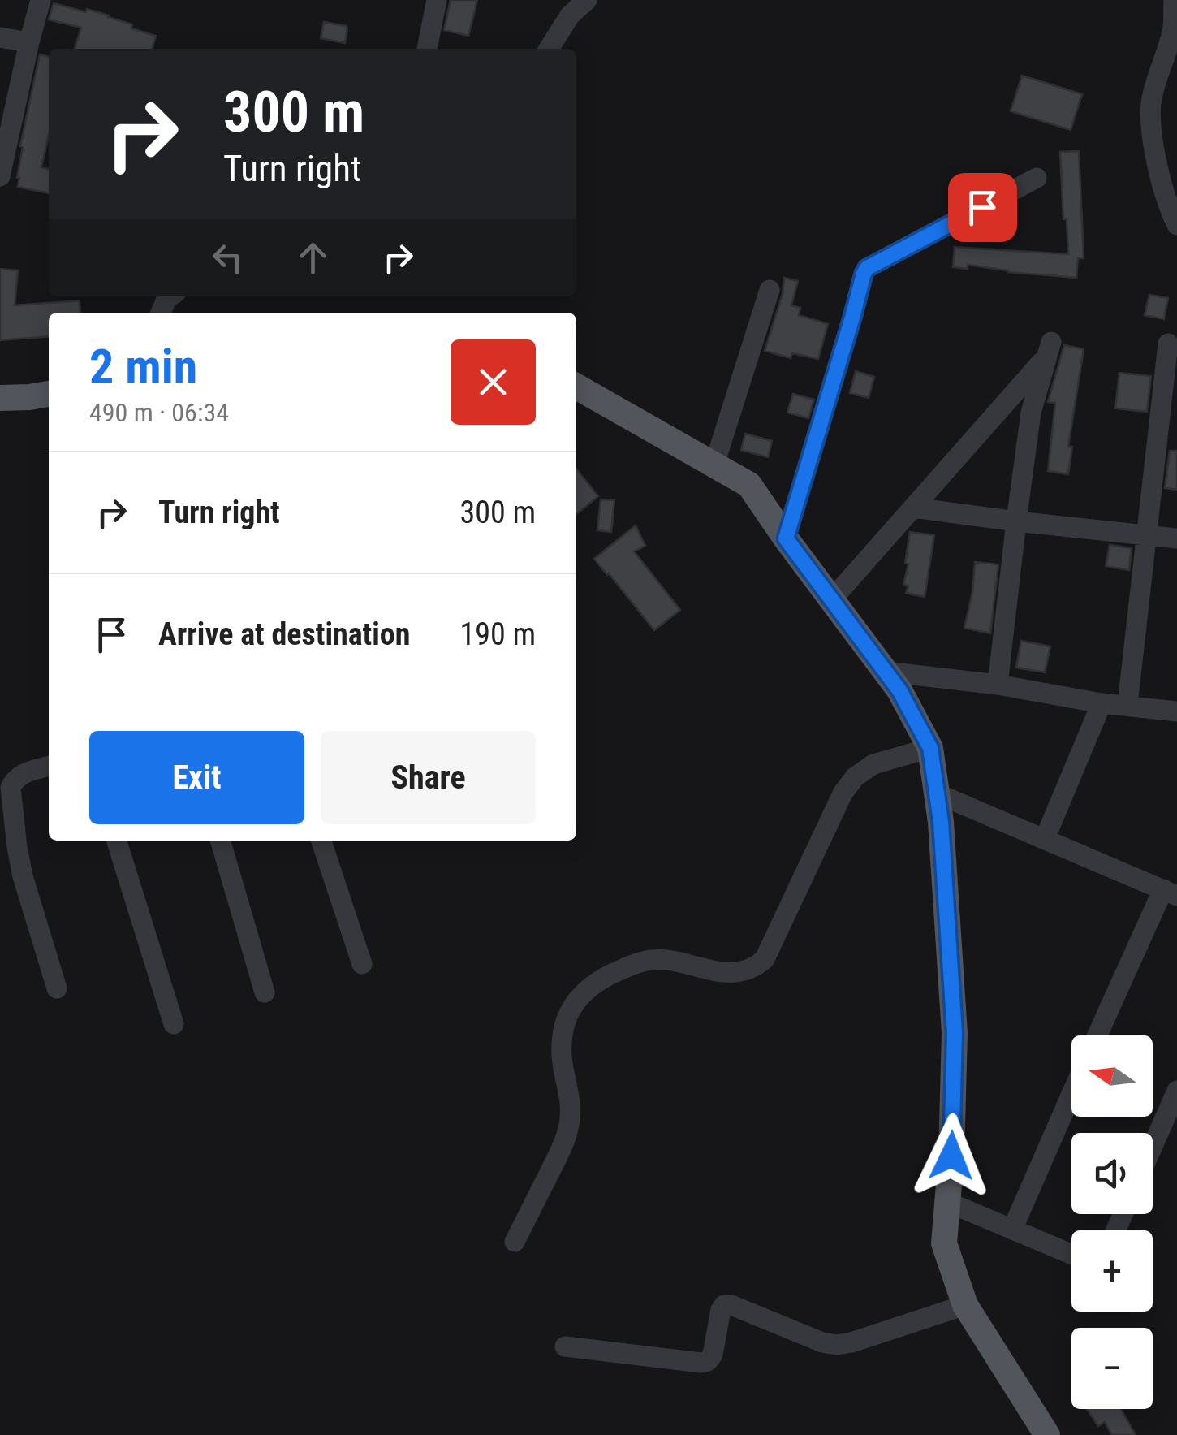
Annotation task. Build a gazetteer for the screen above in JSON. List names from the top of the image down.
{
  "north": "left",
  "page": {
    "turn": ["300 m", "Turn right"],
    "heading": ["2 min", "490 m · 06:34"],
    "list": [
      {
        "name": "Turn right",
        "value": "300 m"
      },
      {
        "name": "Arrive at destination",
        "value": "190 m"
      }
    ],
    "buttons": ["Exit", "Share"],
    "map_buttons": ["+", "−"]
  }
}
